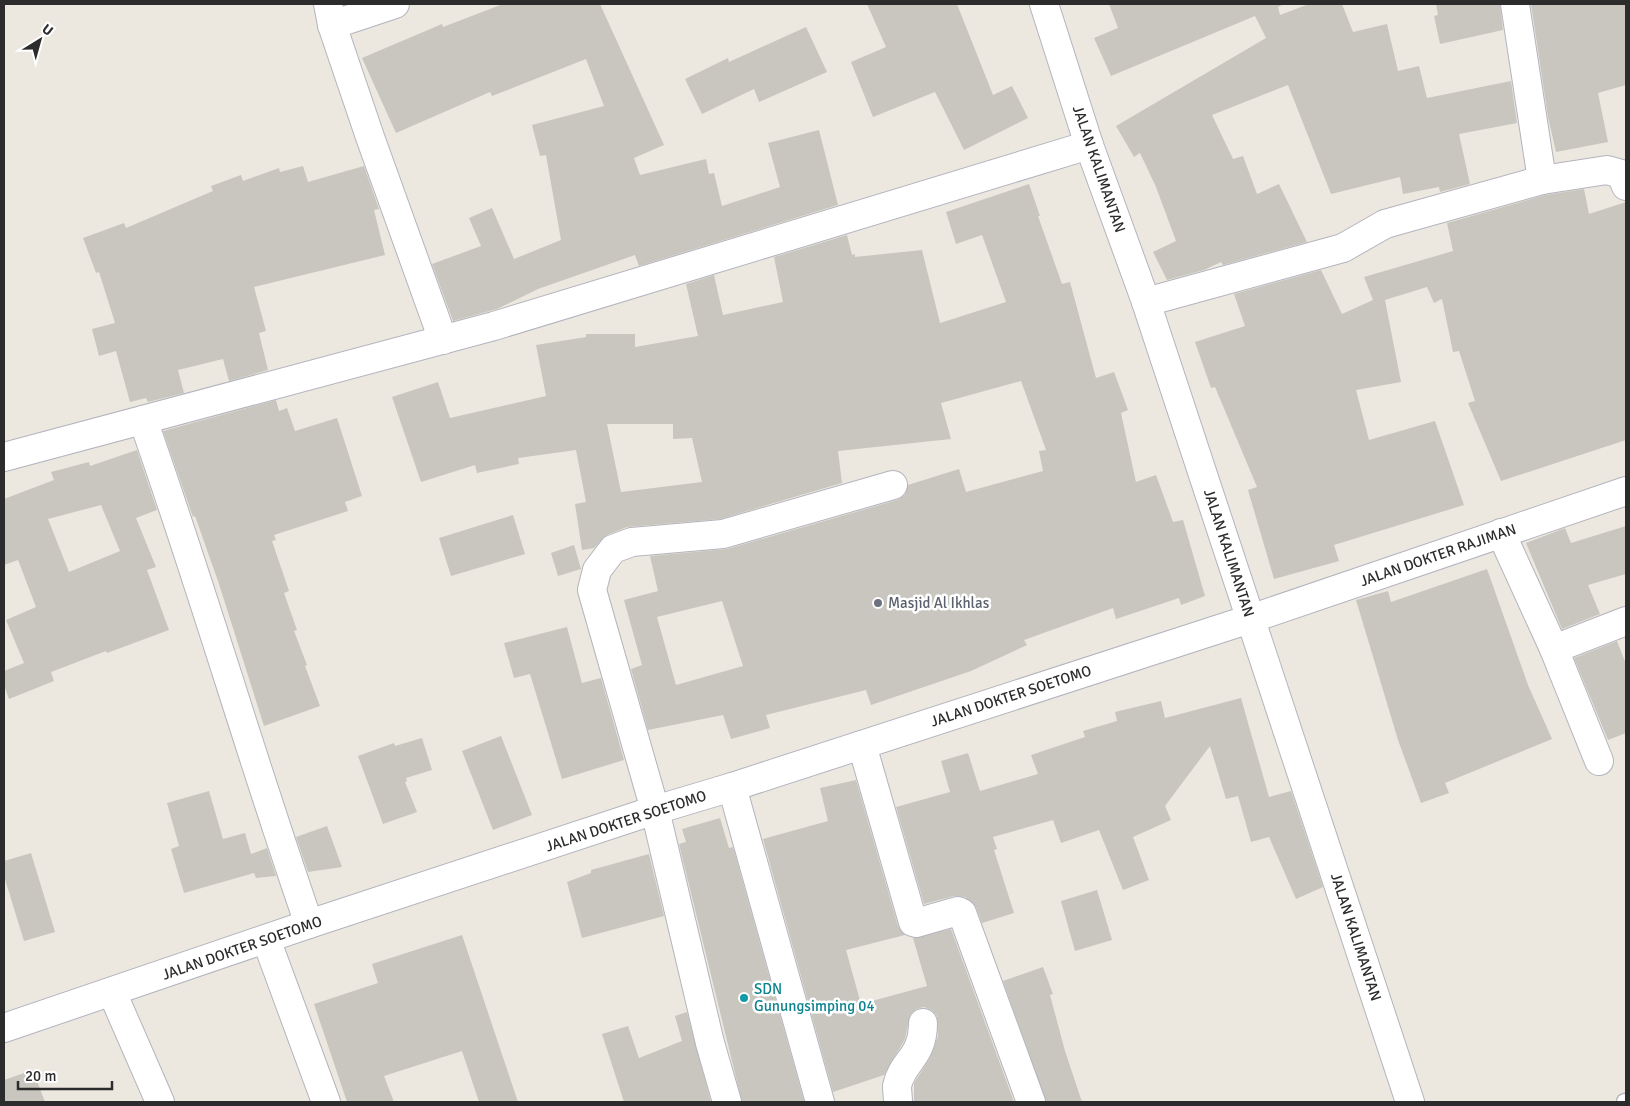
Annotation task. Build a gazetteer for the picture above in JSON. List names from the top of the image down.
{
  "streets": {
    "street": ["JALAN KALIMANTAN", "JALAN DOKTER RAJIMAN", "JALAN DOKTER SOETOMO"]
  },
  "crossings": [
    ["JALAN KALIMANTAN", "JALAN DOKTER RAJIMAN"],
    ["JALAN KALIMANTAN", "JALAN DOKTER SOETOMO"],
    ["JALAN DOKTER RAJIMAN", "JALAN DOKTER SOETOMO"]
  ],
  "places": ["Masjid Al Ikhlas", "SDN Gunungsimping 04"],
  "scale_bar": "20 m",
  "north": "top right"
}
